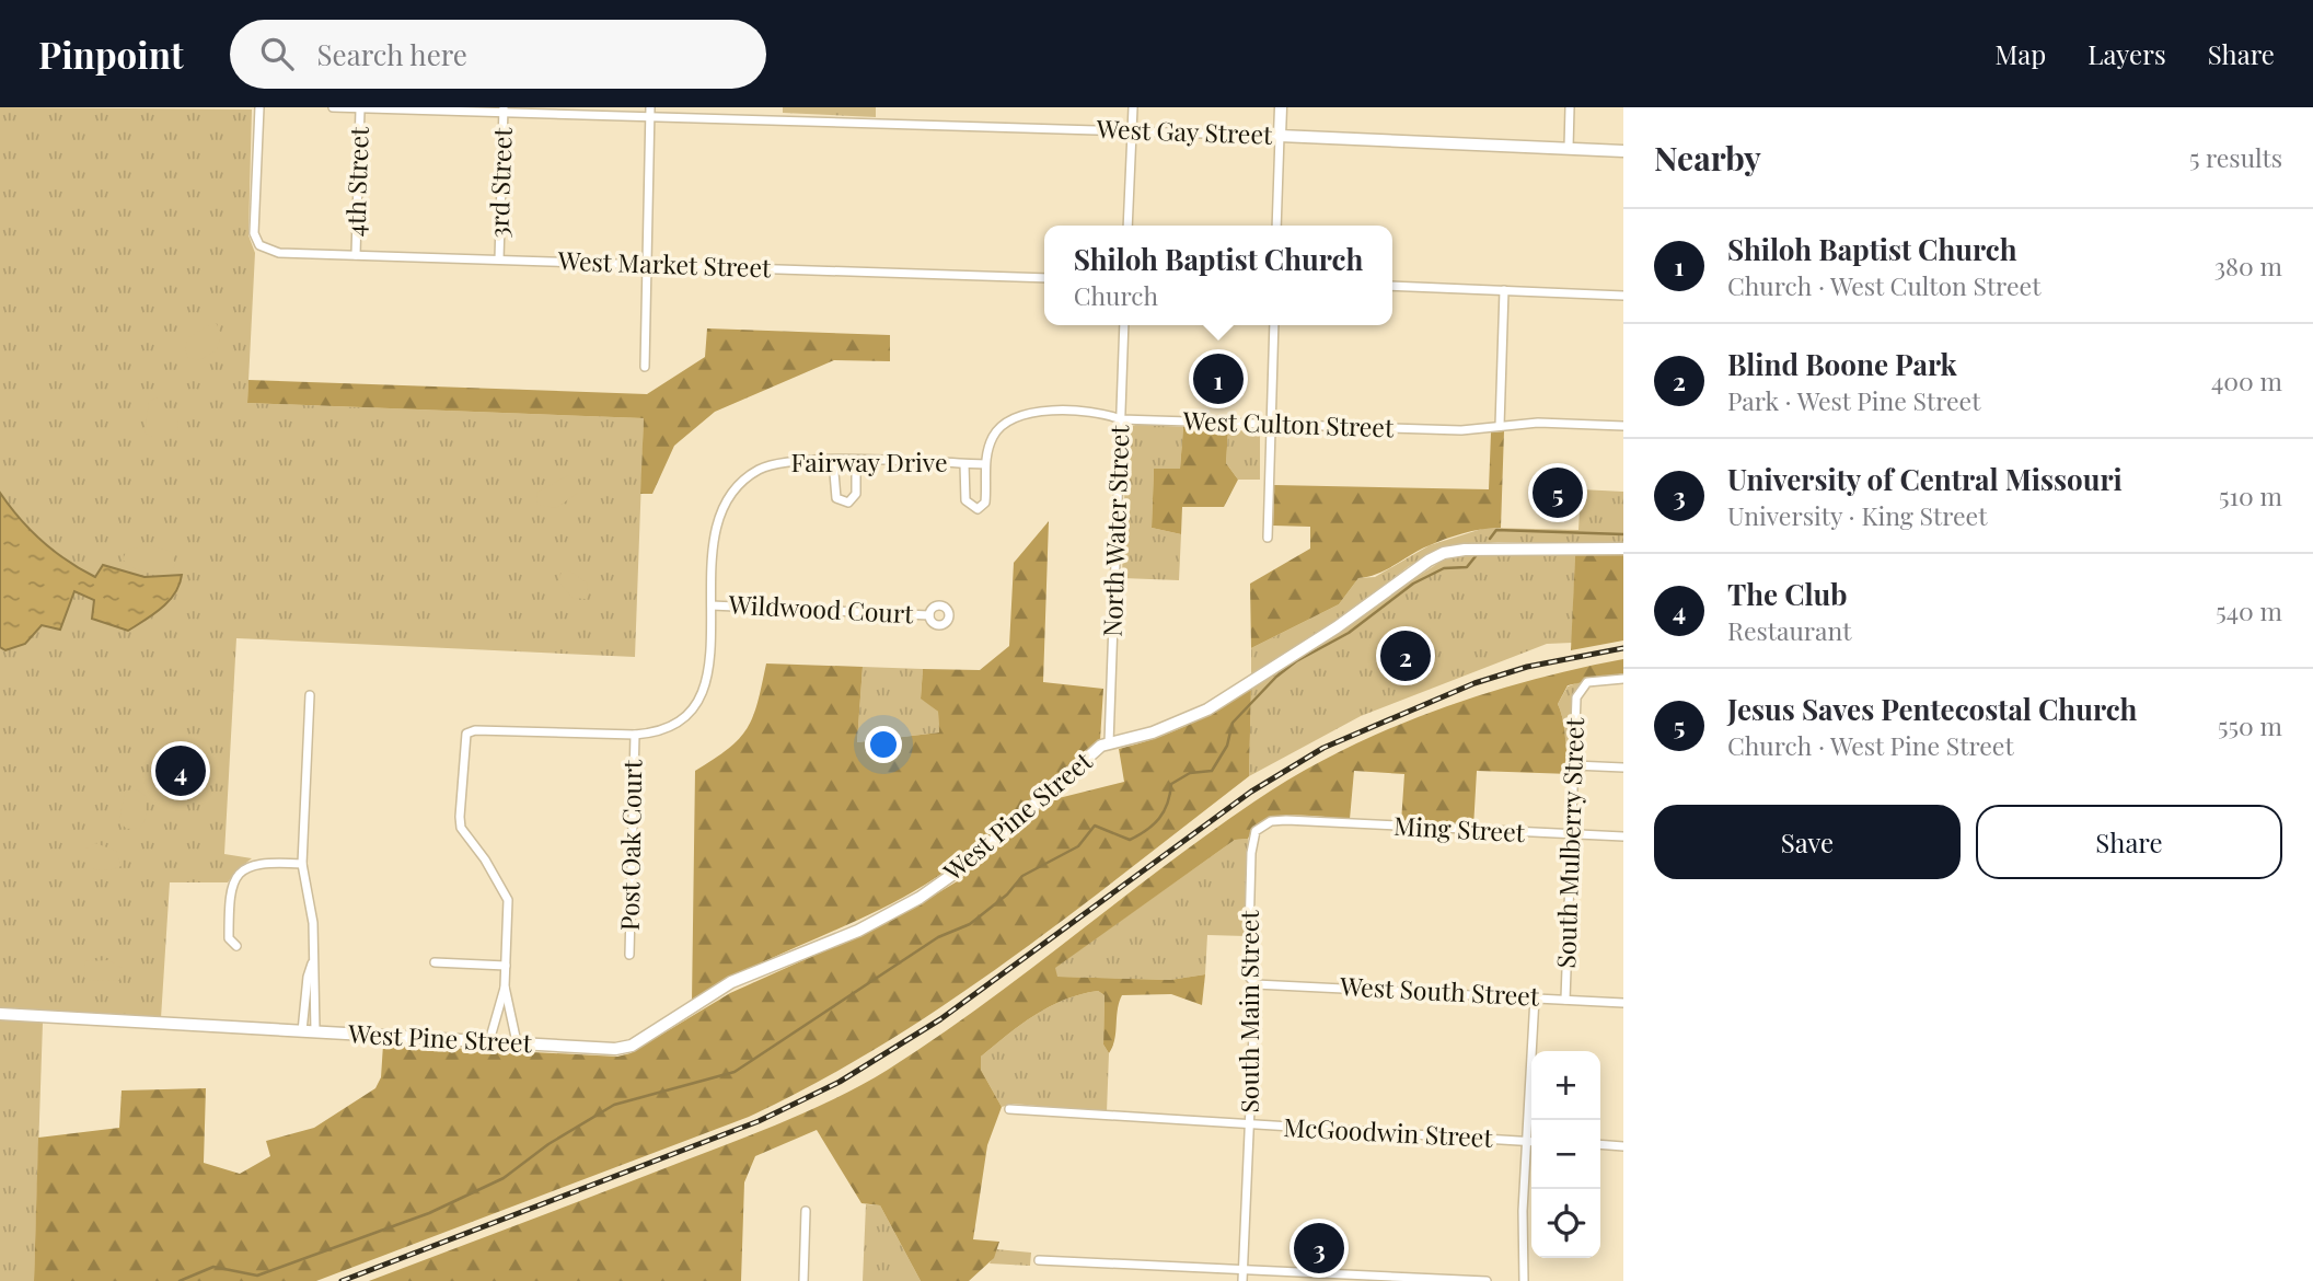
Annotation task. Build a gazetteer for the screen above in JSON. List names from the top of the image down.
{
  "streets": {
    "street": [
      "West Gay Street",
      "4th Street",
      "3rd Street",
      "West Market Street",
      "West Culton Street",
      "Fairway Drive",
      "North Water Street",
      "Wildwood Court",
      "West Pine Street",
      "Ming Street",
      "South Mulberry Street",
      "Post Oak Court",
      "West South Street",
      "South Main Street",
      "McGoodwin Street"
    ]
  },
  "crossings": [
    ["West Gay Street", "4th Street"],
    ["West Gay Street", "3rd Street"],
    ["4th Street", "West Market Street"],
    ["3rd Street", "West Market Street"],
    ["West Culton Street", "Fairway Drive"],
    ["West Culton Street", "North Water Street"],
    ["Fairway Drive", "Wildwood Court"],
    ["Fairway Drive", "Post Oak Court"],
    ["North Water Street", "West Pine Street"],
    ["Ming Street", "South Mulberry Street"],
    ["Ming Street", "South Main Street"],
    ["South Mulberry Street", "West South Street"],
    ["South Mulberry Street", "McGoodwin Street"],
    ["West South Street", "South Main Street"],
    ["South Main Street", "McGoodwin Street"]
  ],
  "page": {
    "header": "Pinpoint",
    "search": "Search here",
    "nav": ["Map", "Layers", "Share"],
    "heading": ["Nearby", "5 results"],
    "list": [
      {
        "mark": "1",
        "name": "Shiloh Baptist Church",
        "note": "Church · West Culton Street",
        "value": "380 m"
      },
      {
        "mark": "2",
        "name": "Blind Boone Park",
        "note": "Park · West Pine Street",
        "value": "400 m"
      },
      {
        "mark": "3",
        "name": "University of Central Missouri",
        "note": "University · King Street",
        "value": "510 m"
      },
      {
        "mark": "4",
        "name": "The Club",
        "note": "Restaurant",
        "value": "540 m"
      },
      {
        "mark": "5",
        "name": "Jesus Saves Pentecostal Church",
        "note": "Church · West Pine Street",
        "value": "550 m"
      }
    ],
    "popup": ["Shiloh Baptist Church", "Church"],
    "pins": [
      "1",
      "5",
      "2",
      "4",
      "3"
    ],
    "buttons": ["Save", "Share"],
    "map_buttons": ["+", "−"]
  }
}
